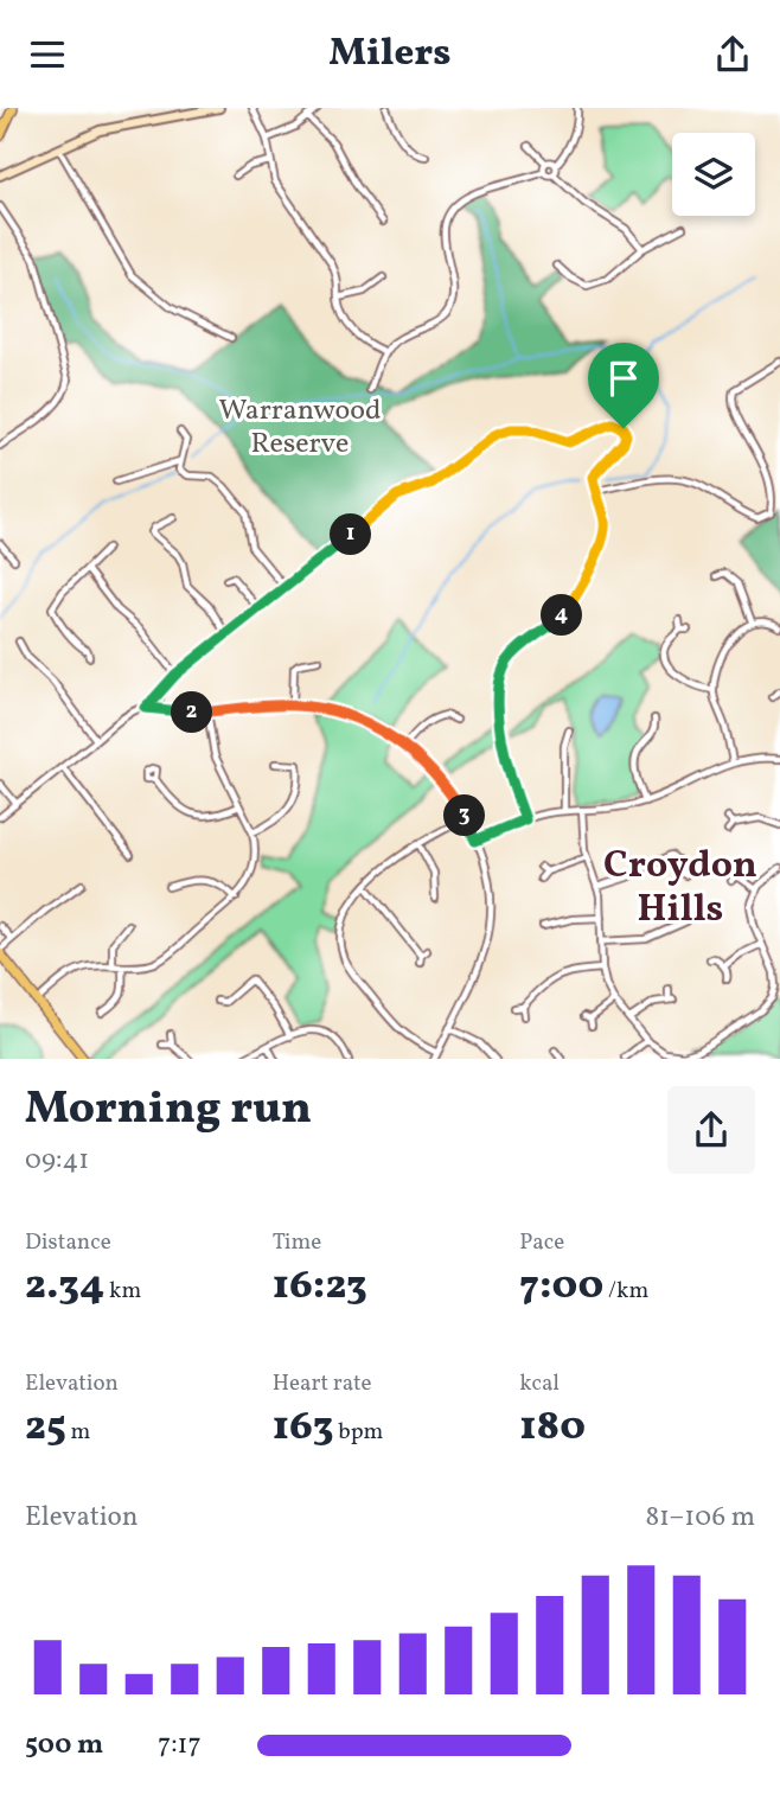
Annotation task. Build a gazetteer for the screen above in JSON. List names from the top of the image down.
{
  "districts": ["Croydon Hills"],
  "parks": ["Warranwood Reserve"],
  "page": {
    "header": "Milers",
    "pins": [
      "1",
      "4",
      "2",
      "3"
    ],
    "heading": ["Morning run", "09:41"],
    "stats": [
      ["Distance", "2.34 km"],
      ["Time", "16:23"],
      ["Pace", "7:00 /km"],
      ["Elevation", "25 m"],
      ["Heart rate", "163 bpm"],
      ["kcal", "180"]
    ],
    "chart": ["Elevation", "81–106 m"],
    "list": [
      {
        "name": "500 m",
        "note": "7:17"
      }
    ]
  }
}
